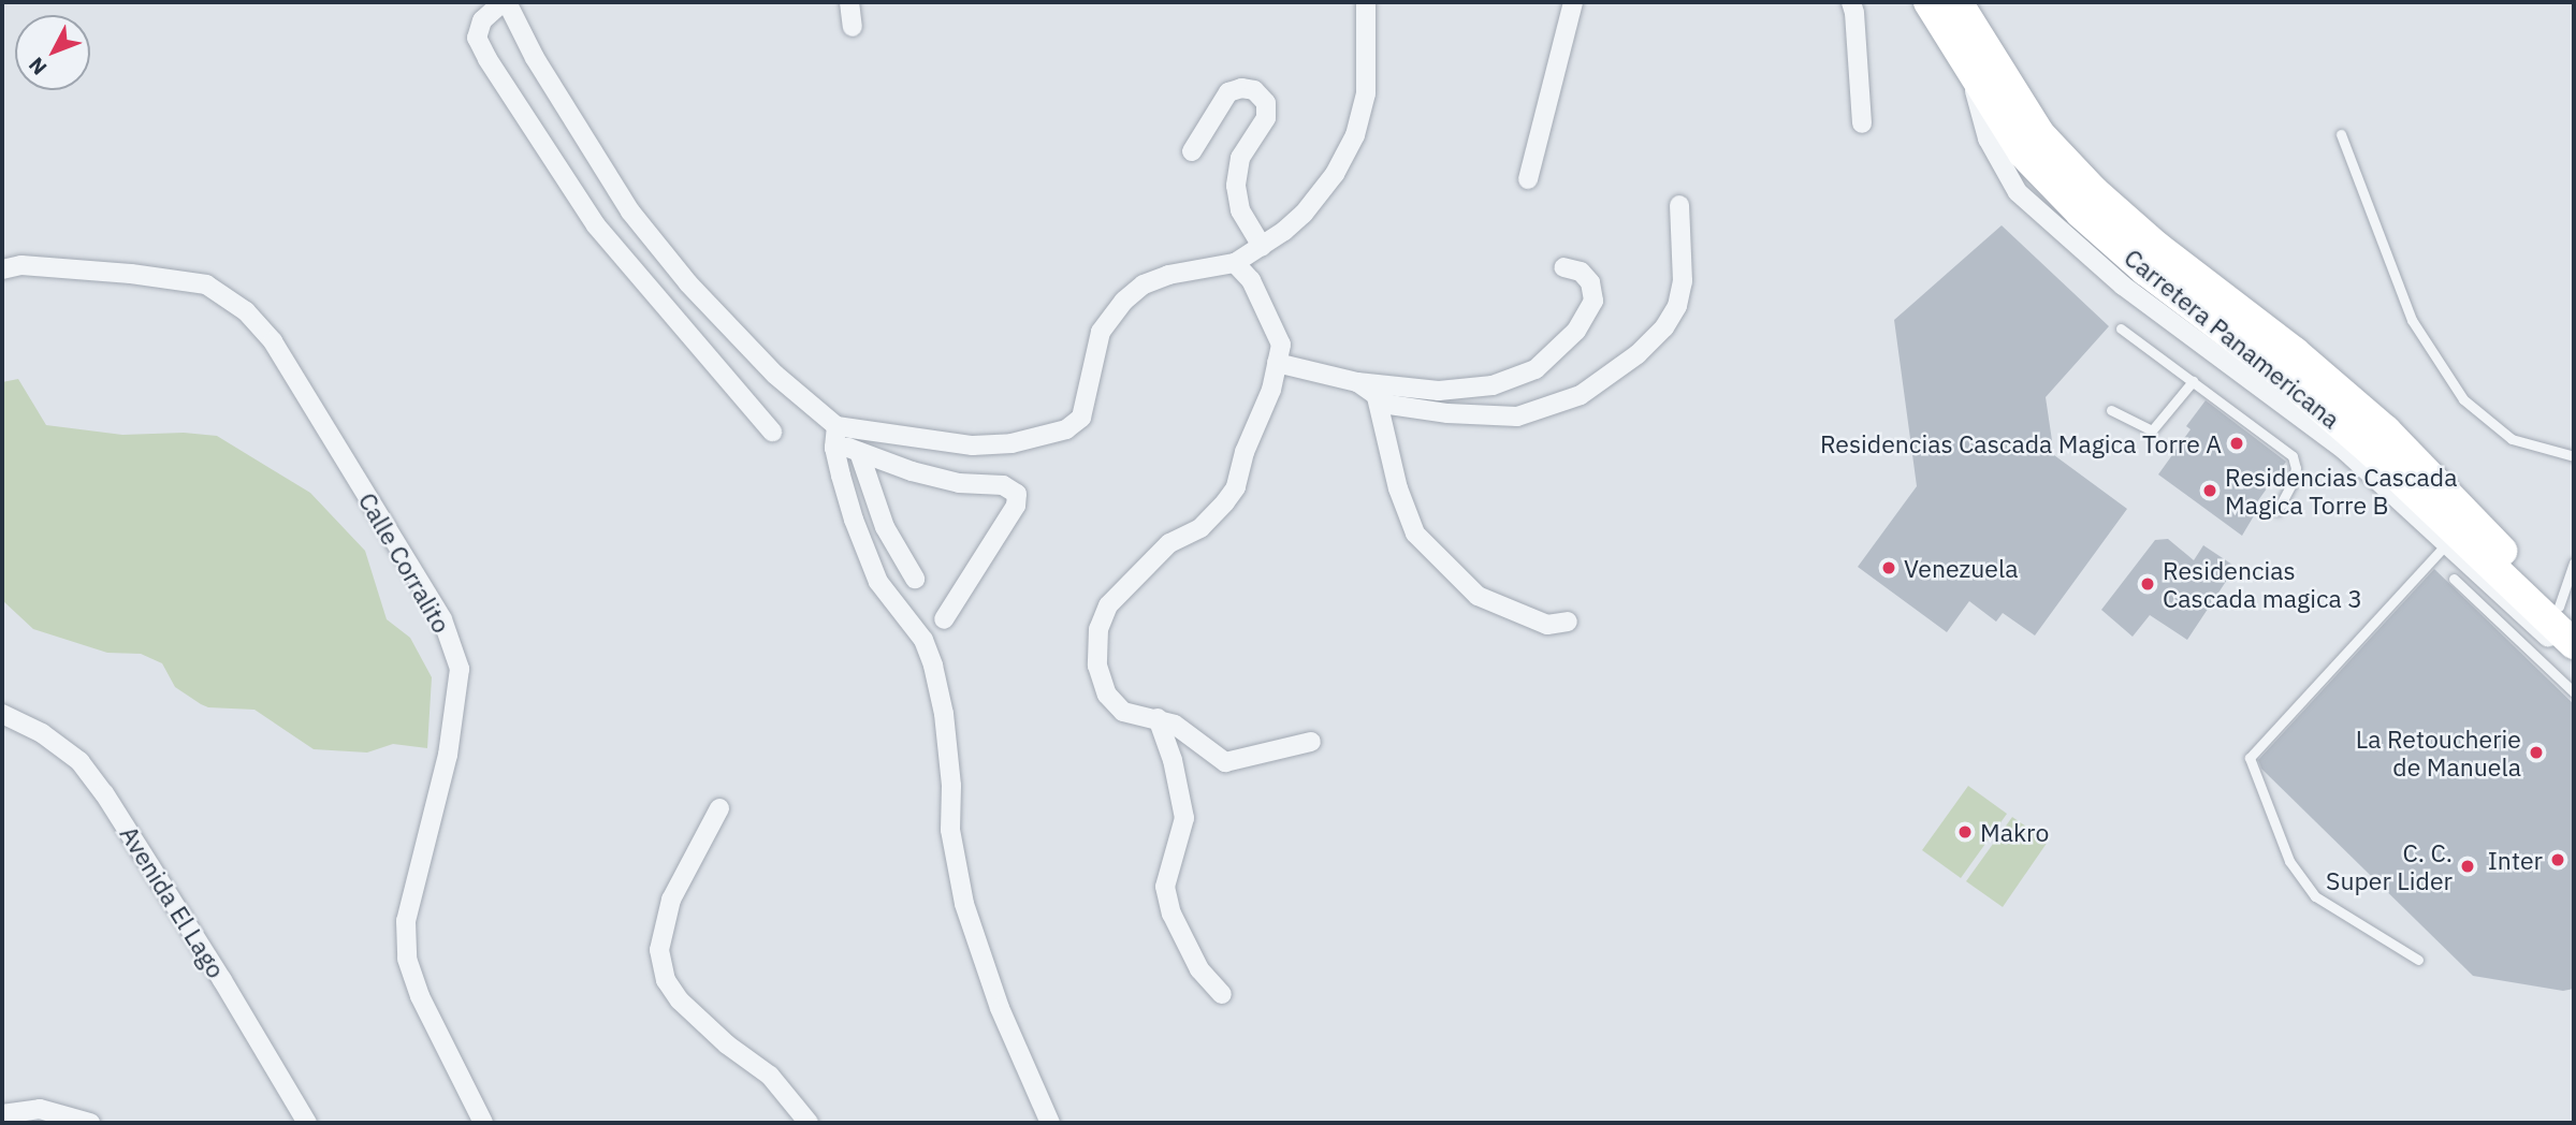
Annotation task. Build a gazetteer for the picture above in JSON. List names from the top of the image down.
{
  "streets": {
    "main road": ["Carretera Panamericana"],
    "street": ["Calle Corralito", "Avenida El Lago"]
  },
  "places": [
    "Residencias Cascada Magica Torre A",
    "Residencias Cascada Magica Torre B",
    "Venezuela",
    "Residencias Cascada magica 3",
    "La Retoucherie de Manuela",
    "Makro",
    "Inter",
    "C. C. Super Lider"
  ],
  "north": "bottom left"
}
